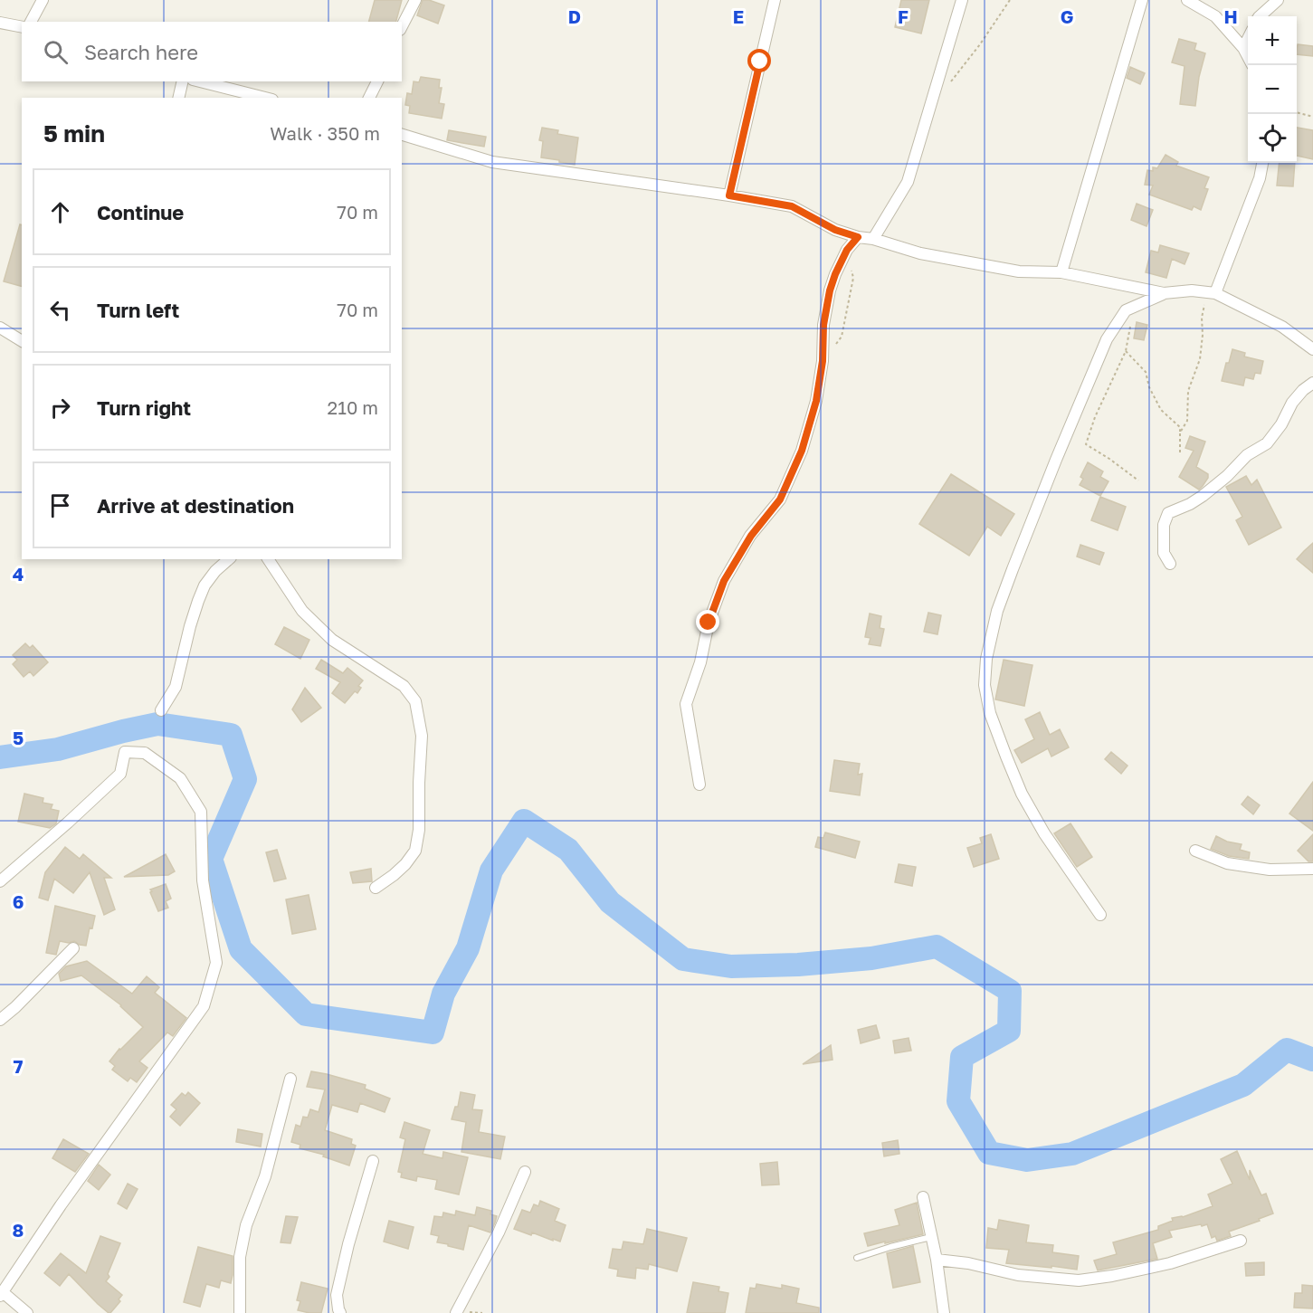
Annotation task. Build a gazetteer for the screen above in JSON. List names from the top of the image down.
{
  "page": {
    "map_buttons": ["+", "−"],
    "search": "Search here",
    "heading": ["5 min", "Walk · 350 m"],
    "list": [
      ["Continue", "70 m"],
      ["Turn left", "70 m"],
      ["Turn right", "210 m"],
      "Arrive at destination"
    ]
  },
  "grid": {
    "columns": [
      "D",
      "E",
      "F",
      "G",
      "H"
    ],
    "rows": [
      "4",
      "5",
      "6",
      "7",
      "8"
    ]
  }
}
